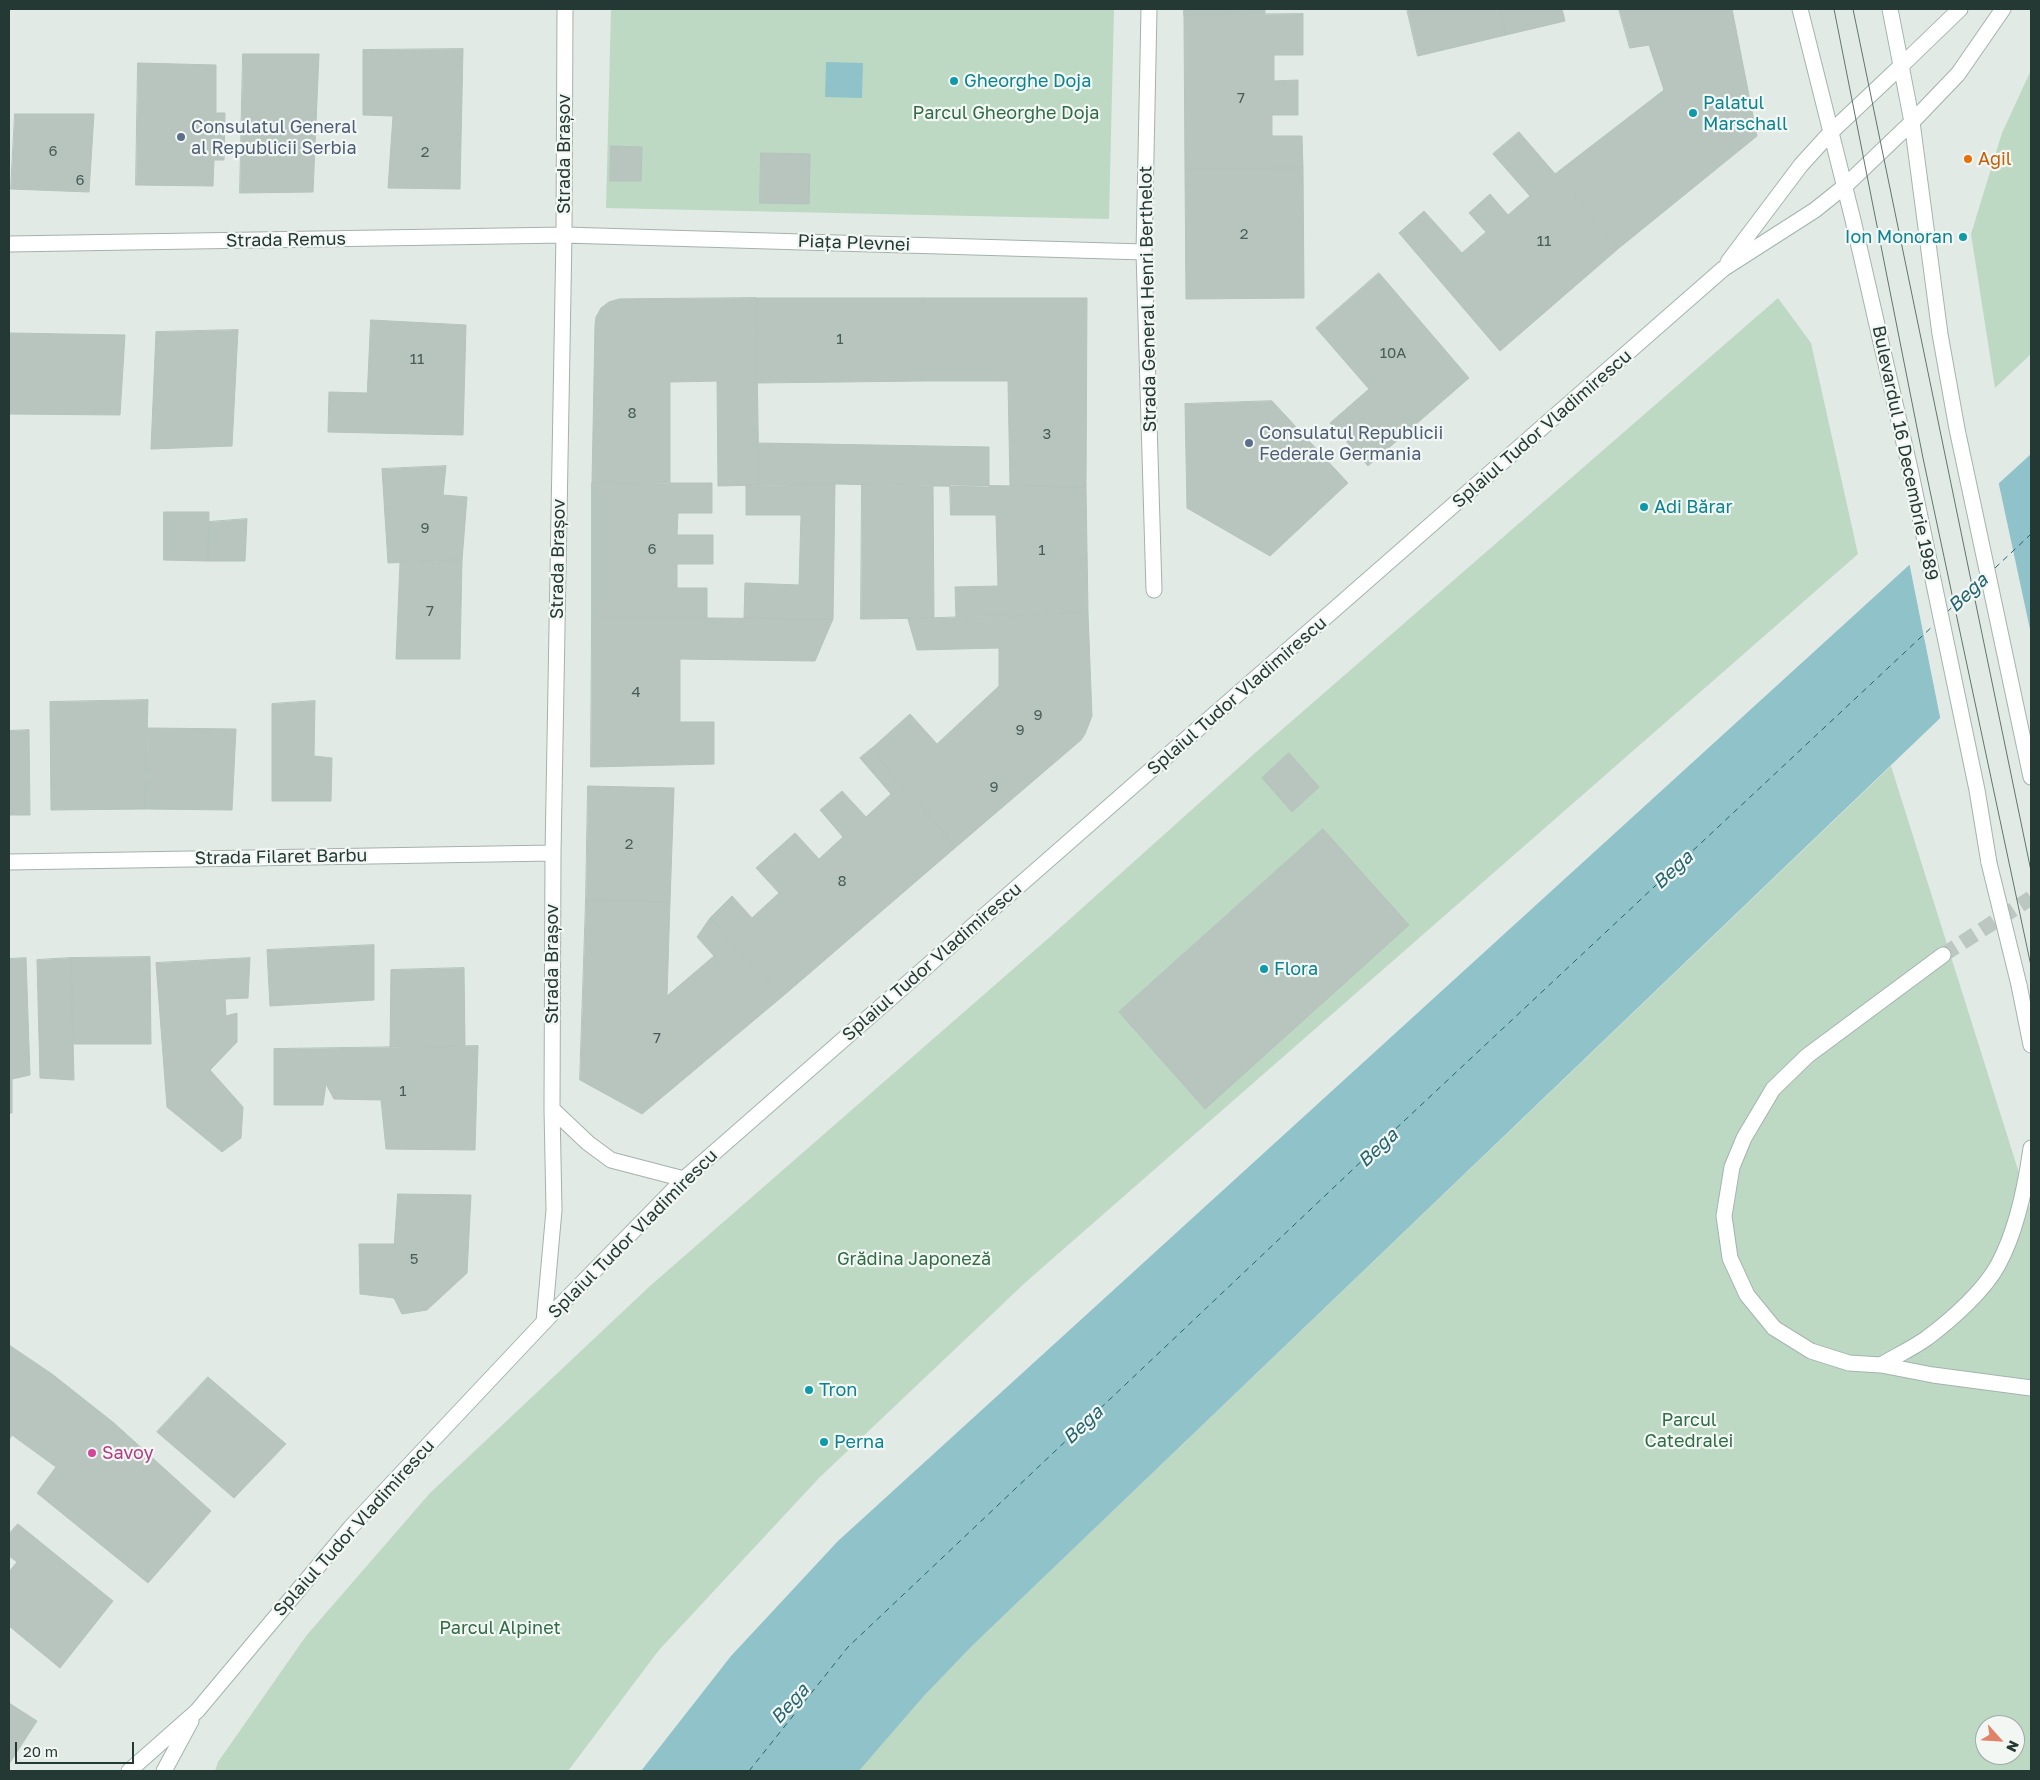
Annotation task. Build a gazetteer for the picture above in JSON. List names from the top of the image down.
{
  "streets": {
    "main road": [
      "Strada Brașov",
      "Strada Remus",
      "Piața Plevnei",
      "Strada General Henri Berthelot",
      "Splaiul Tudor Vladimirescu",
      "Bulevardul 16 Decembrie 1989",
      "Strada Filaret Barbu"
    ]
  },
  "crossings": [
    ["Strada Brașov", "Strada Remus"],
    ["Strada Brașov", "Piața Plevnei"],
    ["Strada Brașov", "Splaiul Tudor Vladimirescu"],
    ["Strada Brașov", "Strada Filaret Barbu"],
    ["Strada Remus", "Piața Plevnei"],
    ["Piața Plevnei", "Strada General Henri Berthelot"],
    ["Splaiul Tudor Vladimirescu", "Bulevardul 16 Decembrie 1989"]
  ],
  "water": ["Bega"],
  "parks": [
    "Parcul Gheorghe Doja",
    "Grădina Japoneză",
    "Parcul Catedralei",
    "Parcul Alpinet"
  ],
  "places": [
    "Gheorghe Doja",
    "Palatul Marschall",
    "Consulatul General al Republicii Serbia",
    "Agil",
    "Ion Monoran",
    "Consulatul Republicii Federale Germania",
    "Adi Bărar",
    "Flora",
    "Tron",
    "Perna",
    "Savoy"
  ],
  "house_numbers": [
    "7",
    "6",
    "2",
    "6",
    "2",
    "11",
    "1",
    "10A",
    "11",
    "8",
    "3",
    "9",
    "6",
    "1",
    "7",
    "4",
    "9",
    "9",
    "9",
    "2",
    "8",
    "7",
    "1",
    "5"
  ],
  "scale_bar": "20 m",
  "north": "bottom right"
}
